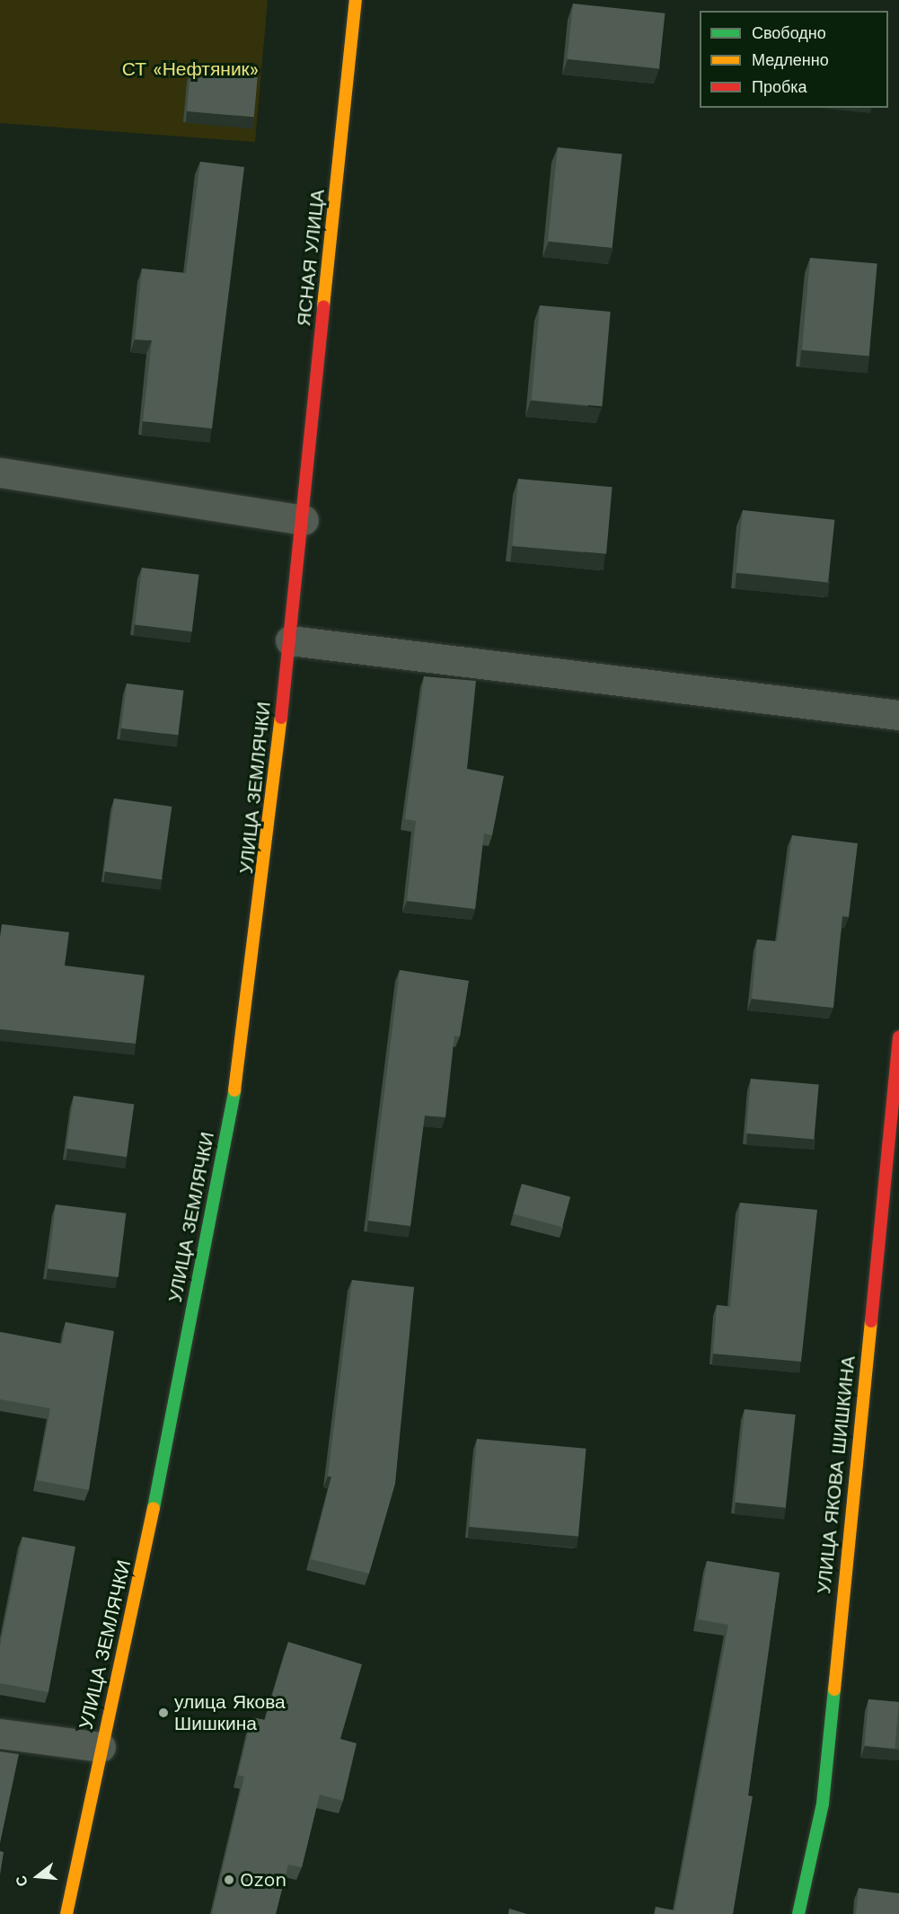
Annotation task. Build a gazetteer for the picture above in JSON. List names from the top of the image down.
{
  "streets": {
    "main road": ["ЯСНАЯ УЛИЦА", "УЛИЦА ЗЕМЛЯЧКИ", "УЛИЦА ЯКОВА ШИШКИНА"]
  },
  "crossings": [
    ["ЯСНАЯ УЛИЦА", "УЛИЦА ЗЕМЛЯЧКИ"]
  ],
  "parks": ["СТ «Нефтяник»"],
  "places": ["улица Якова Шишкина", "Ozon"],
  "legend": ["Свободно", "Медленно", "Пробка"],
  "north": "left"
}
